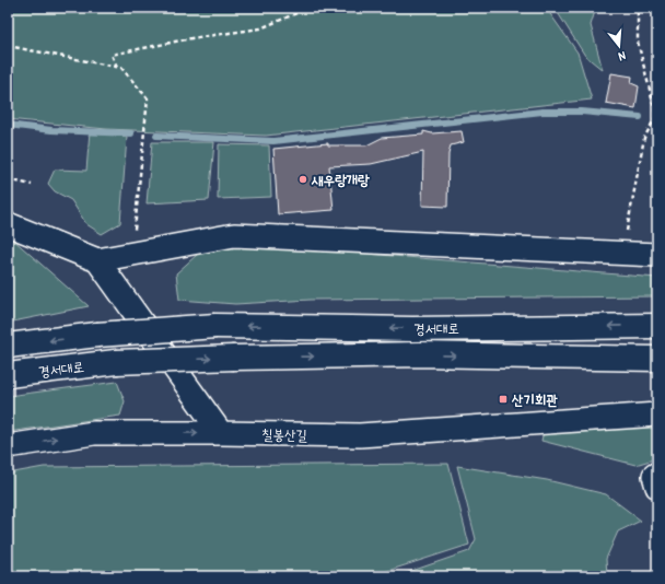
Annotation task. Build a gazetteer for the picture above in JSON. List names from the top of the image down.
{
  "streets": {
    "main road": ["경서대로"],
    "street": ["칠봉산길"]
  },
  "places": {
    "other": ["새우랑개랑"],
    "transit": ["산기회관"]
  },
  "north": "bottom"
}
